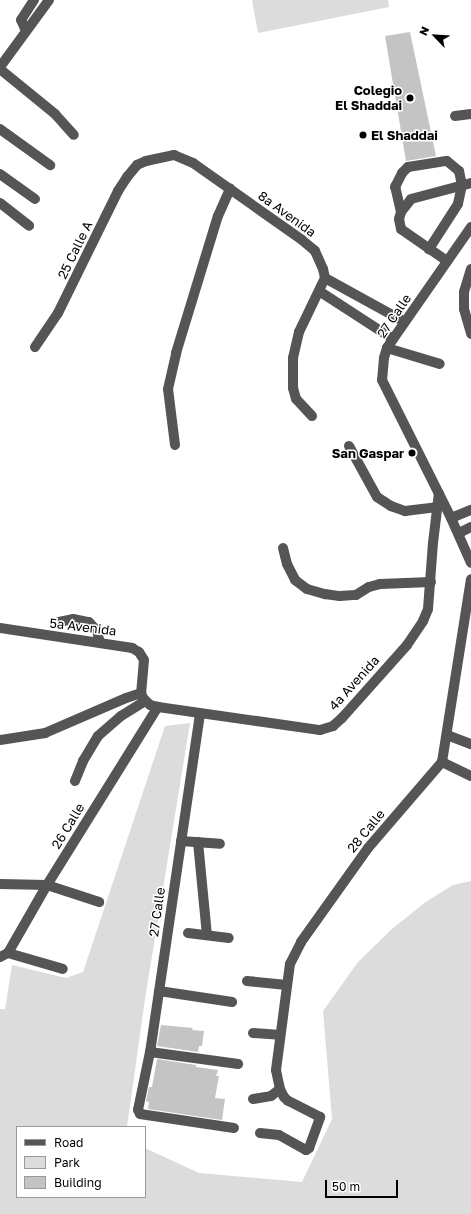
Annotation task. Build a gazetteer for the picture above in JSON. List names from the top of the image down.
{
  "streets": {
    "street": [
      "8a Avenida",
      "25 Calle A",
      "27 Calle",
      "5a Avenida",
      "4a Avenida",
      "26 Calle",
      "28 Calle"
    ]
  },
  "crossings": [
    ["8a Avenida", "25 Calle A"],
    ["27 Calle", "4a Avenida"],
    ["5a Avenida", "4a Avenida"],
    ["4a Avenida", "26 Calle"]
  ],
  "places": ["Colegio El Shaddai", "El Shaddai", "San Gaspar"],
  "legend": ["Road", "Park", "Building"],
  "scale_bar": "50 m",
  "north": "top left"
}
